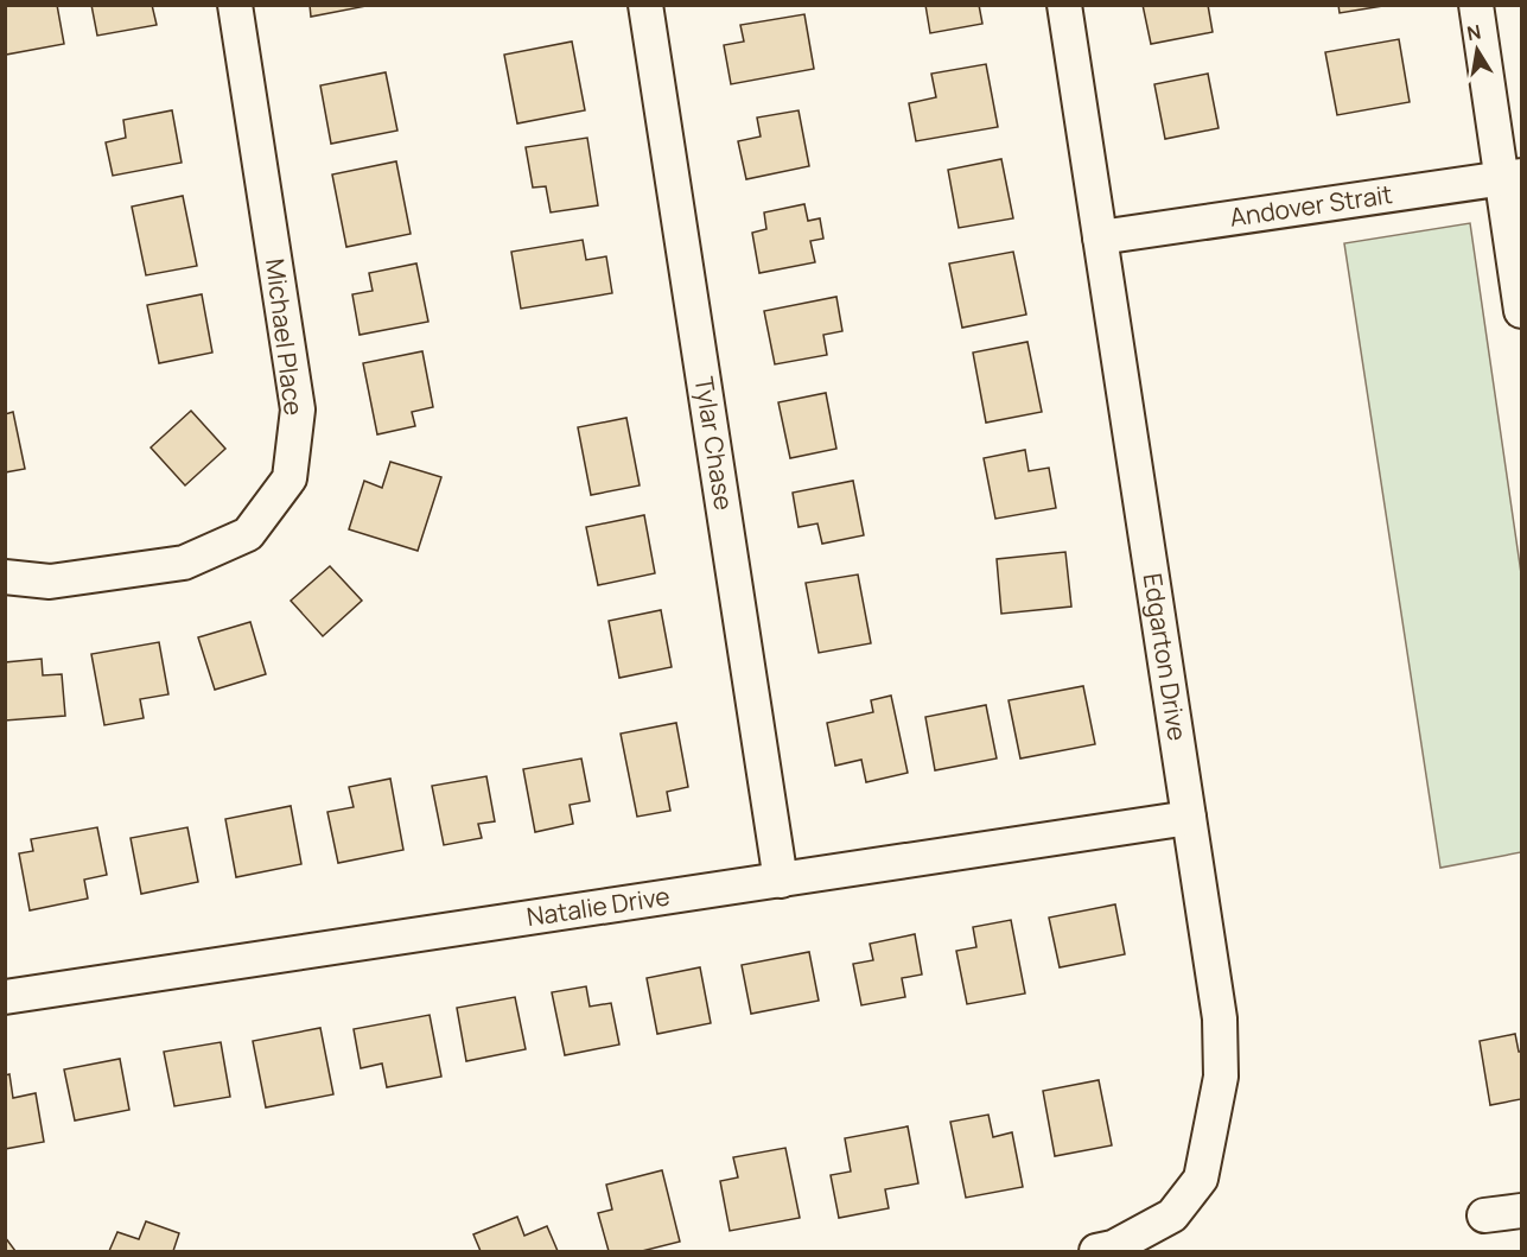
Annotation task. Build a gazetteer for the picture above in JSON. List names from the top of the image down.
{
  "streets": {
    "street": [
      "Andover Strait",
      "Michael Place",
      "Tylar Chase",
      "Edgarton Drive",
      "Natalie Drive"
    ]
  },
  "crossings": [
    ["Andover Strait", "Edgarton Drive"],
    ["Tylar Chase", "Natalie Drive"],
    ["Edgarton Drive", "Natalie Drive"]
  ],
  "north": "top"
}
